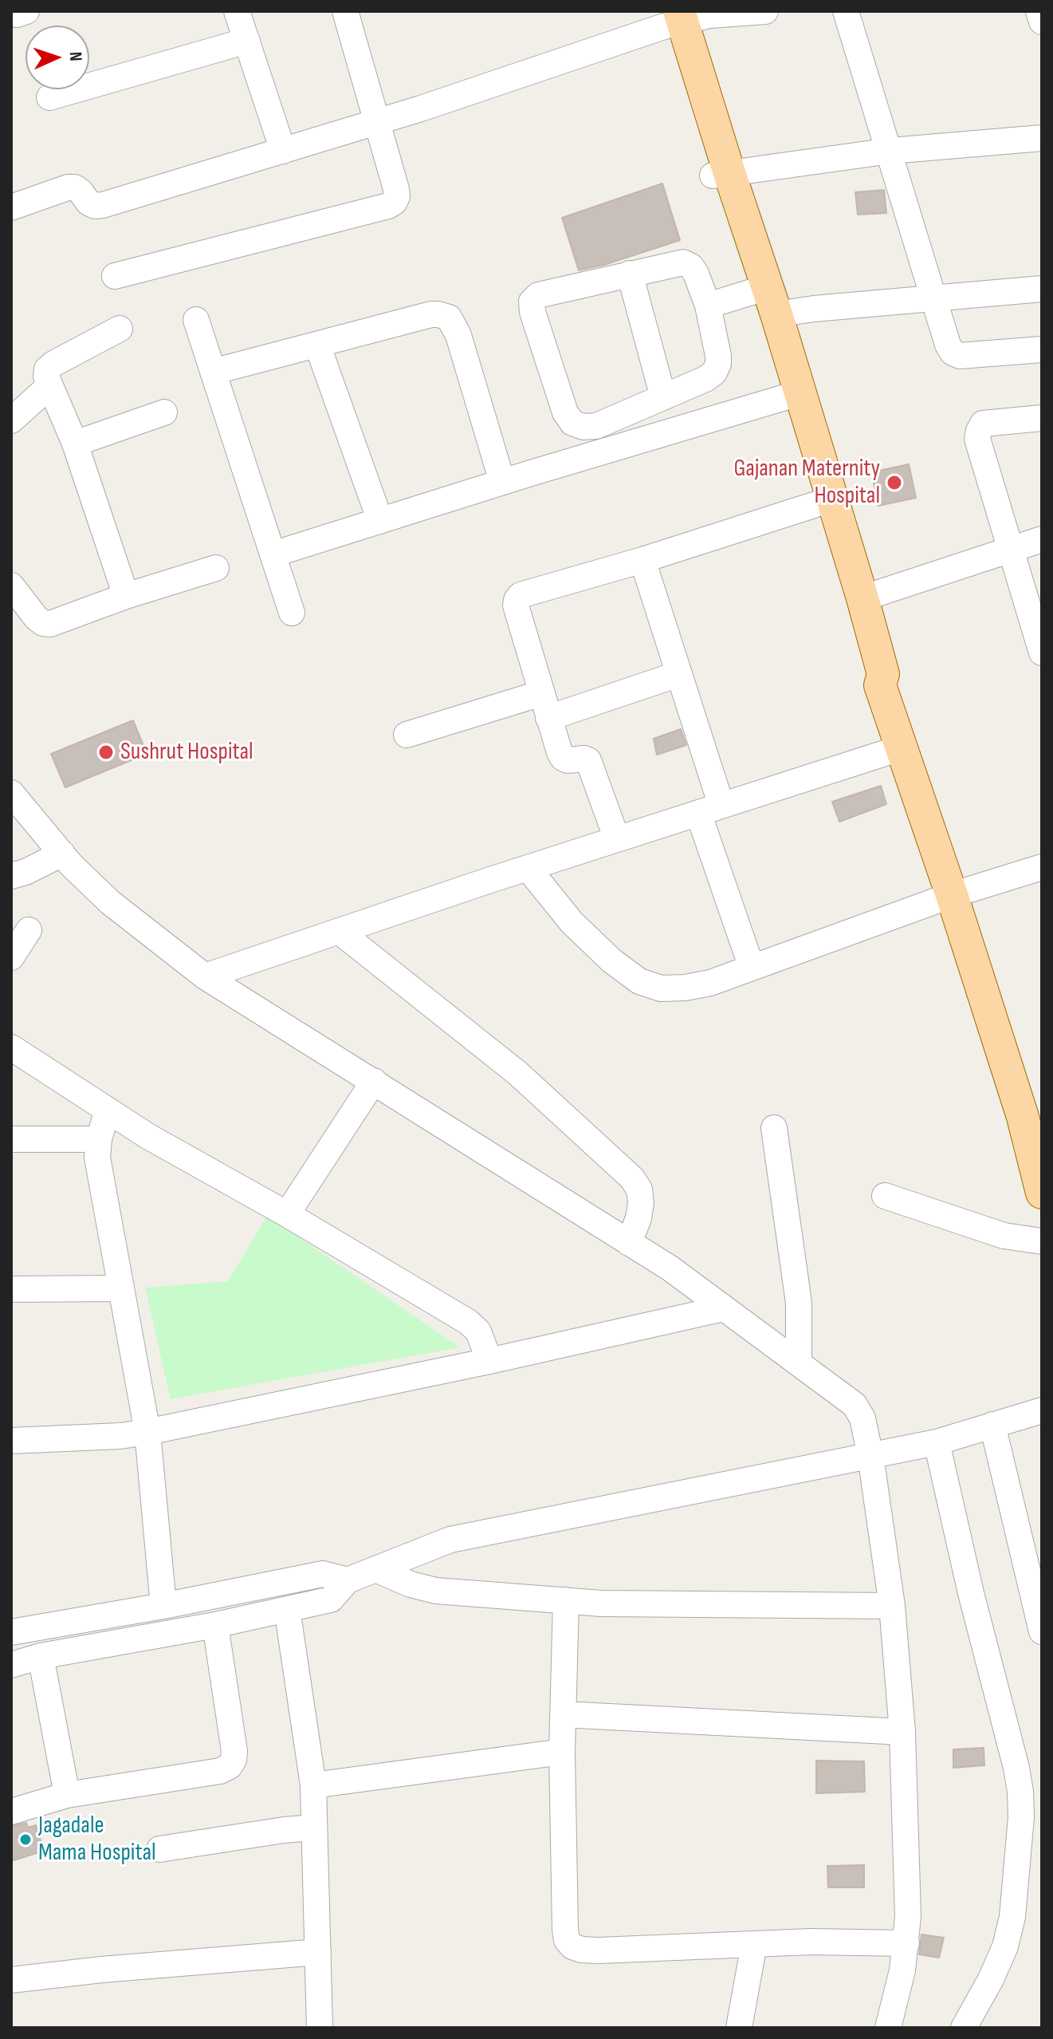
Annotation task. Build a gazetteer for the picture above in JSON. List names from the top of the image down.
{
  "places": ["Gajanan Maternity Hospital", "Sushrut Hospital", "Jagadale Mama Hospital"],
  "north": "right"
}
